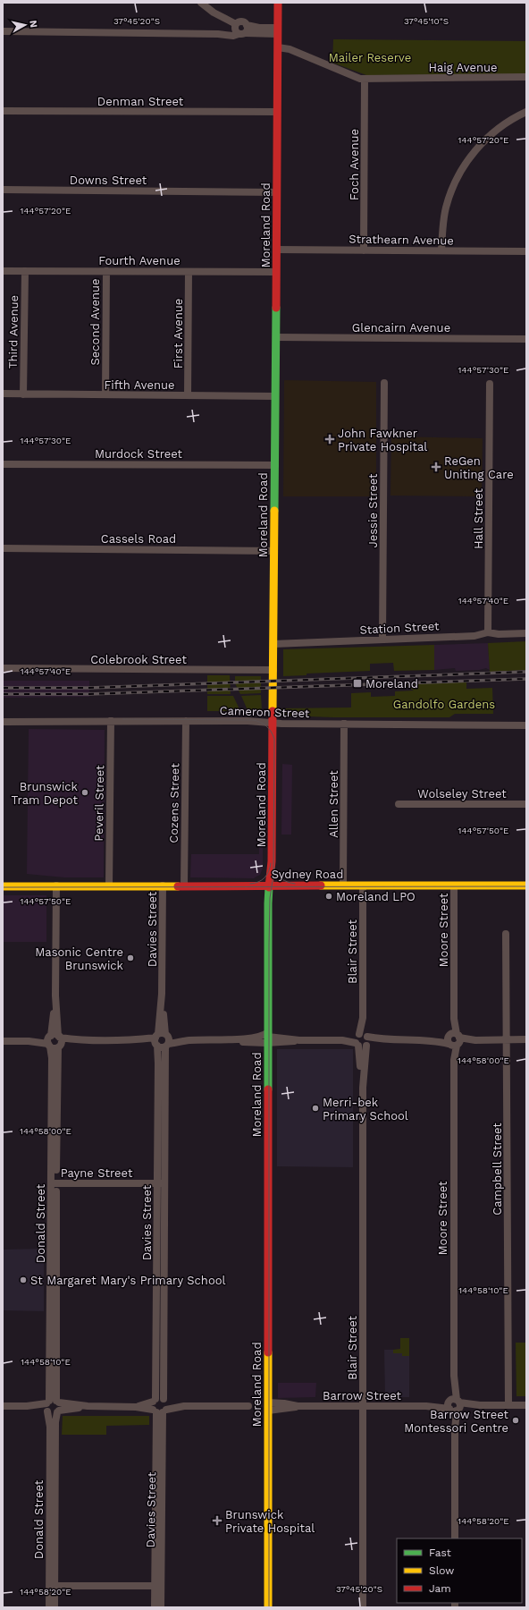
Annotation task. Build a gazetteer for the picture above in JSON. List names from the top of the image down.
{
  "streets": {
    "main road": ["Moreland Road", "Sydney Road"],
    "street": [
      "Haig Avenue",
      "Denman Street",
      "Foch Avenue",
      "Downs Street",
      "Strathearn Avenue",
      "Fourth Avenue",
      "Second Avenue",
      "Glencairn Avenue",
      "Third Avenue",
      "First Avenue",
      "Fifth Avenue",
      "Murdock Street",
      "Jessie Street",
      "Hall Street",
      "Cassels Road",
      "Station Street",
      "Colebrook Street",
      "Cameron Street",
      "Wolseley Street",
      "Peveril Street",
      "Cozens Street",
      "Allen Street",
      "Davies Street",
      "Moore Street",
      "Blair Street",
      "Campbell Street",
      "Payne Street",
      "Donald Street",
      "Barrow Street"
    ]
  },
  "crossings": [
    ["Haig Avenue", "Foch Avenue"],
    ["Haig Avenue", "Moreland Road"],
    ["Denman Street", "Moreland Road"],
    ["Foch Avenue", "Strathearn Avenue"],
    ["Downs Street", "Moreland Road"],
    ["Moreland Road", "Strathearn Avenue"],
    ["Moreland Road", "Fourth Avenue"],
    ["Moreland Road", "Glencairn Avenue"],
    ["Moreland Road", "Fifth Avenue"],
    ["Moreland Road", "Murdock Street"],
    ["Moreland Road", "Cassels Road"],
    ["Moreland Road", "Station Street"],
    ["Moreland Road", "Colebrook Street"],
    ["Moreland Road", "Cameron Street"],
    ["Moreland Road", "Sydney Road"],
    ["Moreland Road", "Barrow Street"],
    ["Fourth Avenue", "Second Avenue"],
    ["Fourth Avenue", "Third Avenue"],
    ["Fourth Avenue", "First Avenue"],
    ["Second Avenue", "Fifth Avenue"],
    ["Third Avenue", "Fifth Avenue"],
    ["First Avenue", "Fifth Avenue"],
    ["Jessie Street", "Station Street"],
    ["Hall Street", "Station Street"],
    ["Cameron Street", "Peveril Street"],
    ["Cameron Street", "Cozens Street"],
    ["Cameron Street", "Allen Street"],
    ["Peveril Street", "Sydney Road"],
    ["Cozens Street", "Sydney Road"],
    ["Allen Street", "Sydney Road"],
    ["Sydney Road", "Davies Street"],
    ["Sydney Road", "Moore Street"],
    ["Sydney Road", "Blair Street"],
    ["Sydney Road", "Donald Street"],
    ["Davies Street", "Payne Street"],
    ["Moore Street", "Barrow Street"],
    ["Blair Street", "Barrow Street"],
    ["Campbell Street", "Barrow Street"],
    ["Payne Street", "Donald Street"]
  ],
  "parks": ["Mailer Reserve", "Gandolfo Gardens"],
  "places": {
    "health": ["John Fawkner Private Hospital", "ReGen Uniting Care", "Brunswick Private Hospital"],
    "transit": ["Moreland"],
    "other": [
      "Brunswick Tram Depot",
      "Moreland LPO",
      "Masonic Centre Brunswick",
      "Merri-bek Primary School",
      "St Margaret Mary's Primary School",
      "Barrow Street Montessori Centre"
    ]
  },
  "legend": ["Fast", "Slow", "Jam"],
  "north": "right",
  "coordinates": [
    "37°45'20\"S",
    "37°45'10\"S",
    "144°57'20\"E",
    "144°57'30\"E",
    "144°57'40\"E",
    "144°57'50\"E",
    "144°58'00\"E",
    "144°58'10\"E",
    "144°58'20\"E"
  ]
}
